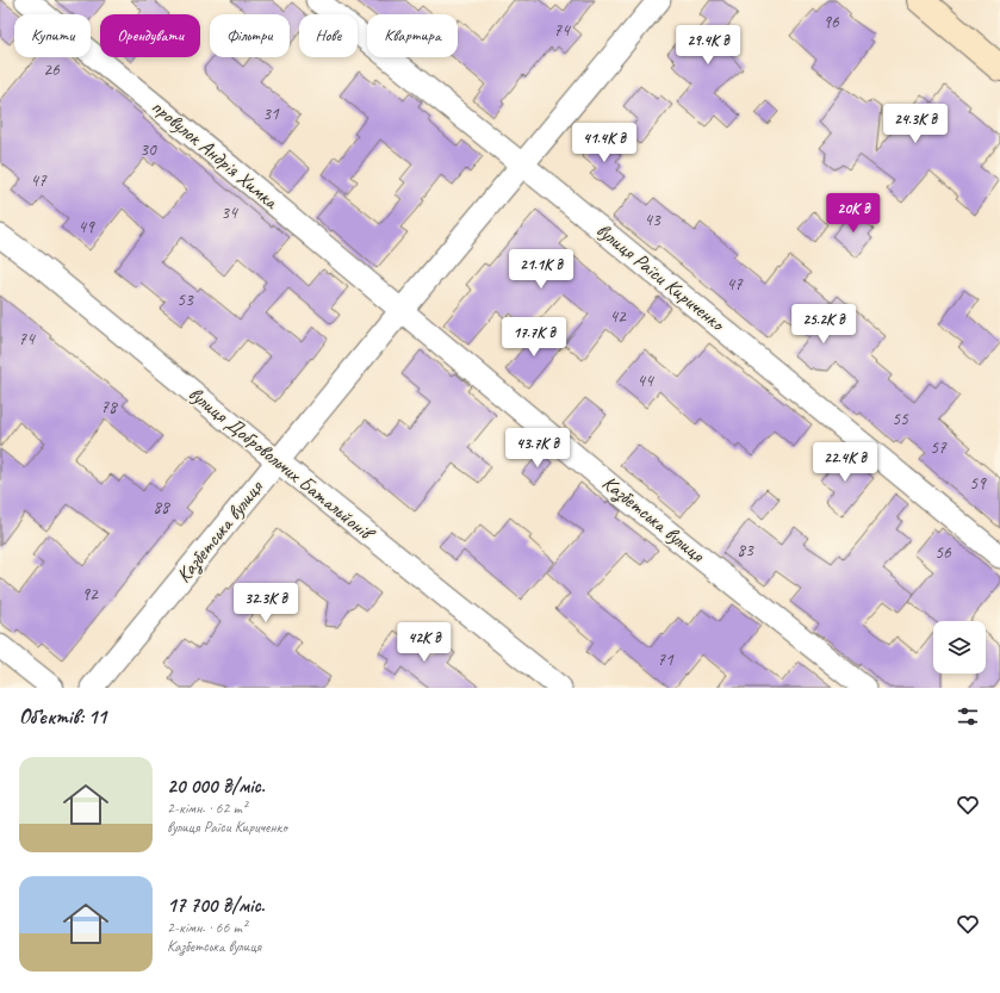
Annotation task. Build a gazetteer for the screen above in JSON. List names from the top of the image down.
{
  "streets": {
    "street": [
      "провулок Андрія Химка",
      "вулиця Раїси Кириченко",
      "вулиця Добровольчих Батальйонів",
      "Казбетська вулиця"
    ]
  },
  "crossings": [
    ["провулок Андрія Химка", "Казбетська вулиця"],
    ["вулиця Раїси Кириченко", "Казбетська вулиця"],
    ["вулиця Добровольчих Батальйонів", "Казбетська вулиця"]
  ],
  "house_numbers": [
    "96",
    "74",
    "26",
    "31",
    "30",
    "47",
    "34",
    "43",
    "49",
    "47",
    "53",
    "42",
    "74",
    "44",
    "78",
    "55",
    "57",
    "59",
    "88",
    "83",
    "56",
    "92",
    "71"
  ],
  "page": {
    "chip": [
      "Купити",
      "Орендувати",
      "Фільтри",
      "Нове",
      "Квартира"
    ],
    "price": [
      "29.4K ₴",
      "24.3K ₴",
      "41.4K ₴",
      "20K ₴",
      "21.1K ₴",
      "25.2K ₴",
      "17.7K ₴",
      "43.7K ₴",
      "22.4K ₴",
      "32.3K ₴",
      "42K ₴"
    ],
    "heading": "Об’єктів: 11",
    "list": [
      {
        "name": "20 000 ₴/міс.",
        "note": "2-кімн. · 62 m² · вулиця Раїси Кириченко"
      },
      {
        "name": "17 700 ₴/міс.",
        "note": "2-кімн. · 66 m² · Казбетська вулиця"
      }
    ]
  }
}
